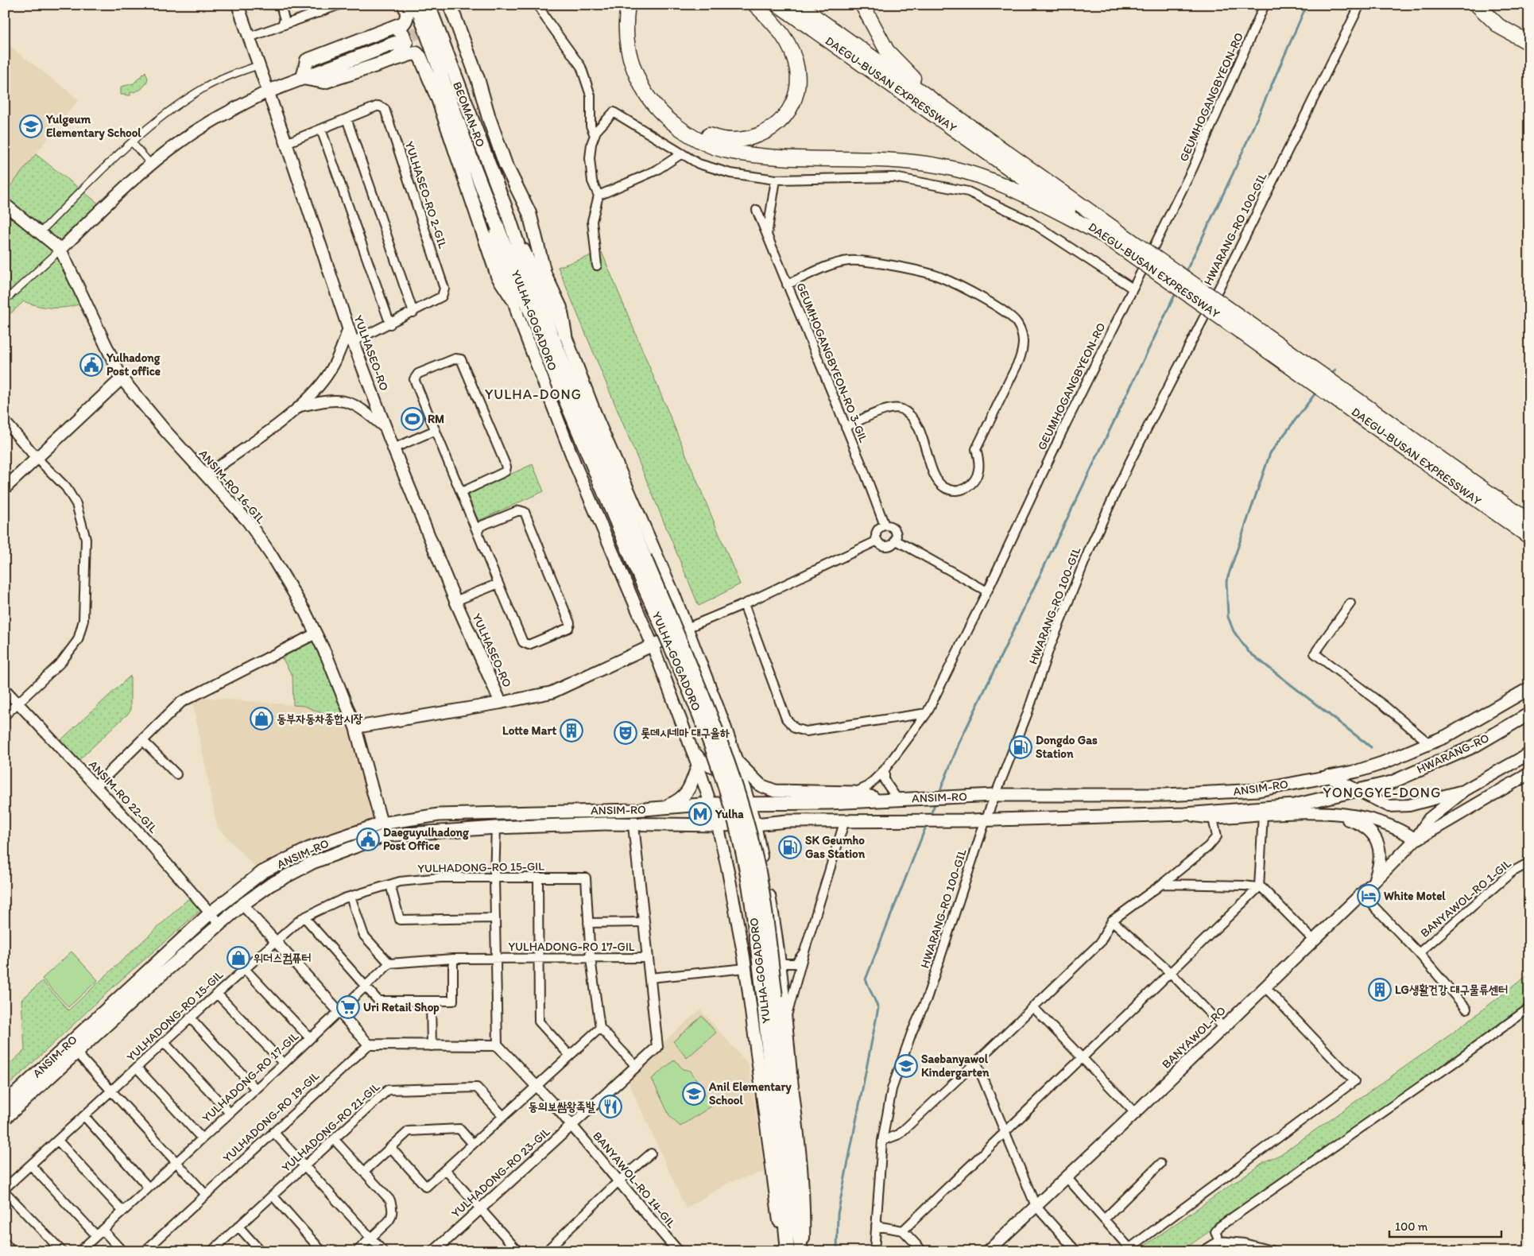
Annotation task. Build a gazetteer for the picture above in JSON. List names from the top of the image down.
{
  "streets": {
    "highway": ["DAEGU-BUSAN EXPRESSWAY", "BEOMAN-RO", "YULHA-GOGADORO"],
    "main road": [
      "YULHASEO-RO",
      "ANSIM-RO 16-GIL",
      "HWARANG-RO",
      "ANSIM-RO",
      "BANYAWOL-RO"
    ],
    "street": [
      "GEUMHOGANGBYEON-RO",
      "YULHASEO-RO 2-GIL",
      "HWARANG-RO 100-GIL",
      "GEUMHOGANGBYEON-RO 3-GIL",
      "ANSIM-RO 22-GIL",
      "YULHADONG-RO 15-GIL",
      "BANYAWOL-RO 1-GIL",
      "YULHADONG-RO 17-GIL",
      "YULHADONG-RO 19-GIL",
      "YULHADONG-RO 21-GIL",
      "YULHADONG-RO 23-GIL",
      "BANYAWOL-RO 14-GIL"
    ]
  },
  "crossings": [
    ["BEOMAN-RO", "YULHA-GOGADORO"],
    ["YULHASEO-RO 2-GIL", "YULHASEO-RO"],
    ["HWARANG-RO 100-GIL", "ANSIM-RO"],
    ["YULHASEO-RO", "ANSIM-RO 16-GIL"],
    ["ANSIM-RO 16-GIL", "ANSIM-RO"],
    ["HWARANG-RO", "ANSIM-RO"],
    ["ANSIM-RO", "ANSIM-RO 22-GIL"],
    ["ANSIM-RO", "YULHADONG-RO 17-GIL"],
    ["ANSIM-RO", "YULHADONG-RO 23-GIL"],
    ["YULHADONG-RO 15-GIL", "YULHADONG-RO 17-GIL"],
    ["BANYAWOL-RO 1-GIL", "BANYAWOL-RO"],
    ["YULHADONG-RO 17-GIL", "YULHADONG-RO 23-GIL"],
    ["YULHADONG-RO 23-GIL", "BANYAWOL-RO 14-GIL"]
  ],
  "districts": ["YULHA-DONG", "YONGGYE-DONG"],
  "places": {
    "school or university": ["Yulgeum Elementary School", "Saebanyawol Kindergarten", "Anil Elementary School"],
    "public building": ["Yulhadong Post office", "Daeguyulhadong Post Office"],
    "sports": ["RM"],
    "shop": ["동부자동차종합시장", "위더스컴퓨터"],
    "building": ["Lotte Mart", "LG생활건강 대구물류센터"],
    "theatre": ["롯데시네마 대구율하"],
    "fuel station": ["Dongdo Gas Station", "SK Geumho Gas Station"],
    "metro station": ["Yulha"],
    "hotel": ["White Motel"],
    "supermarket": ["Uri Retail Shop"],
    "restaurant": ["동의보쌈왕족발"]
  },
  "scale_bar": "100 m"
}
